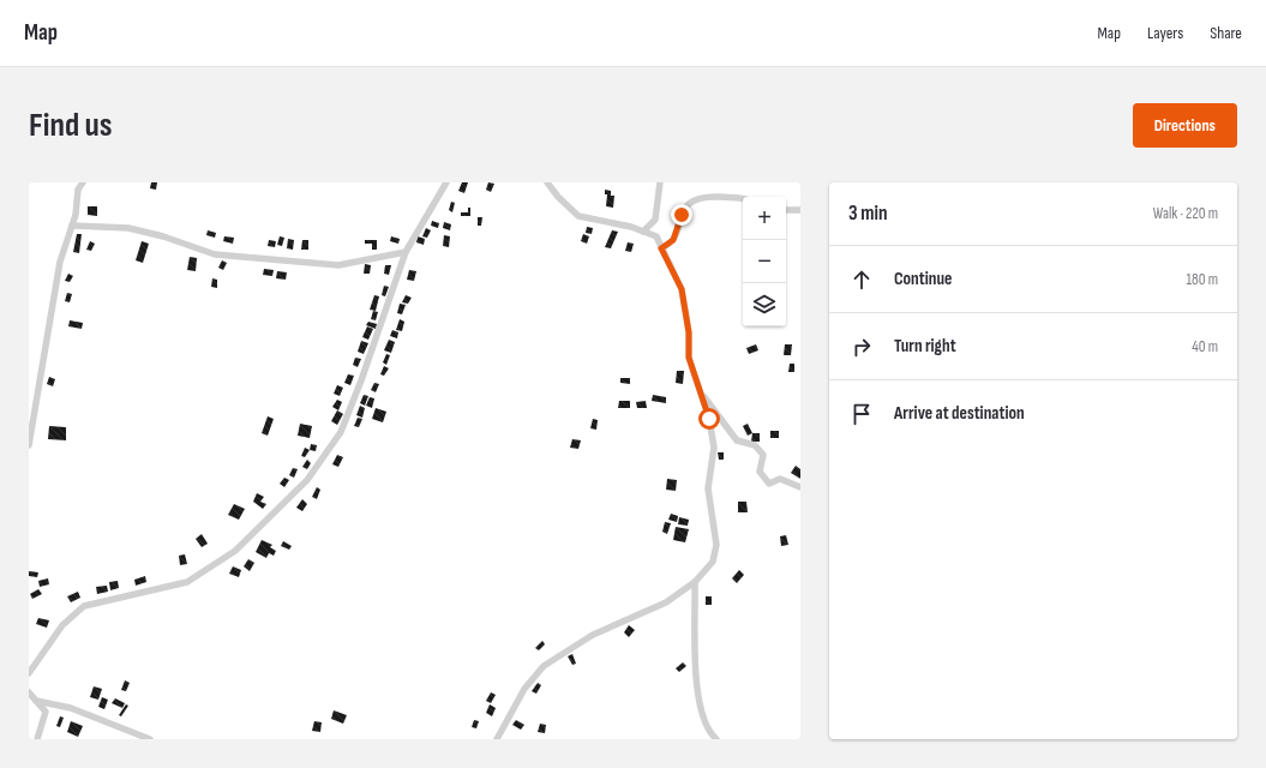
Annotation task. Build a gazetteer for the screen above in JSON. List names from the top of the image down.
{
  "page": {
    "header": "Map",
    "nav": ["Map", "Layers", "Share"],
    "buttons": "Directions",
    "title": "Find us",
    "heading": ["3 min", "Walk · 220 m"],
    "map_buttons": ["+", "−"],
    "list": [
      ["Continue", "180 m"],
      ["Turn right", "40 m"],
      "Arrive at destination"
    ]
  }
}
